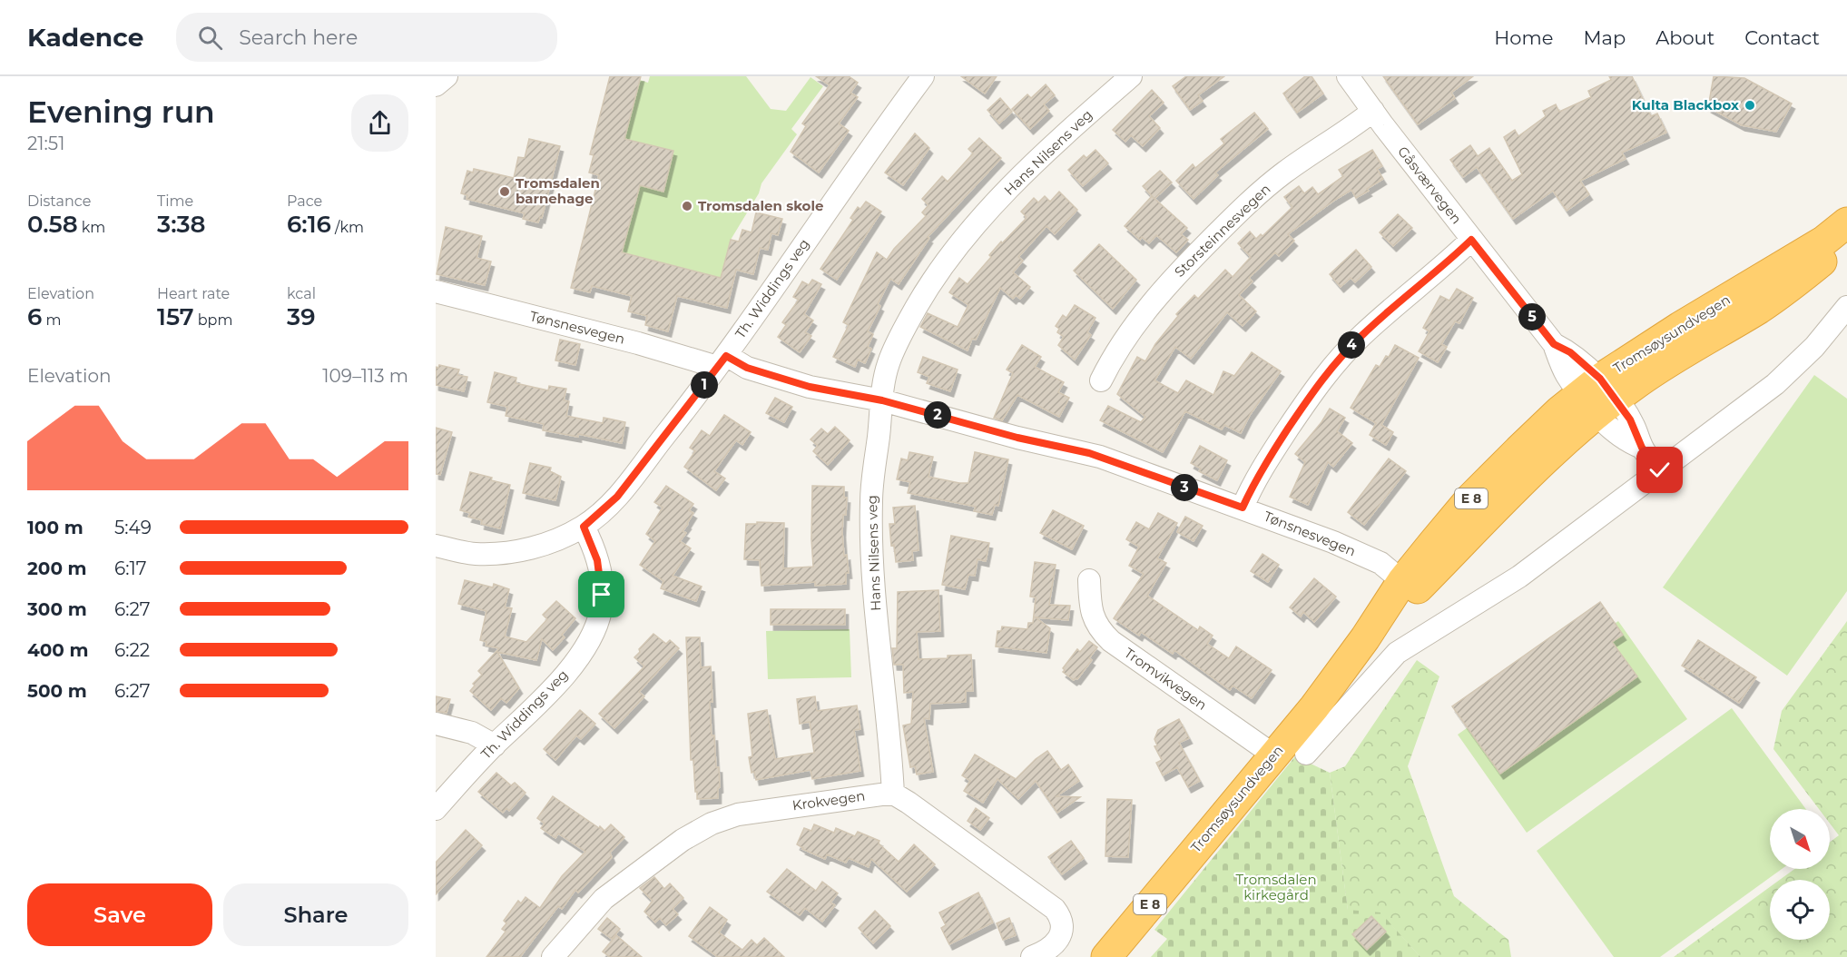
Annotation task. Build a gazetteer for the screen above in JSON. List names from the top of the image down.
{
  "streets": {
    "highway": ["Tromsøysundvegen", "E 8"],
    "street": [
      "Hans Nilsens veg",
      "Gåsværvegen",
      "Storsteinnesvegen",
      "Th. Widdings veg",
      "Tønsnesvegen",
      "Tromvikvegen",
      "Krokvegen"
    ]
  },
  "crossings": [
    ["Hans Nilsens veg", "Tønsnesvegen"],
    ["Hans Nilsens veg", "Krokvegen"],
    ["Gåsværvegen", "Storsteinnesvegen"],
    ["Gåsværvegen", "Tromsøysundvegen"],
    ["Th. Widdings veg", "Tønsnesvegen"],
    ["Tønsnesvegen", "Tromsøysundvegen"],
    ["Tromsøysundvegen", "Tromvikvegen"]
  ],
  "parks": ["Tromsdalen kirkegård"],
  "places": ["Kulta Blackbox", "Tromsdalen barnehage", "Tromsdalen skole"],
  "north": "bottom right",
  "page": {
    "header": "Kadence",
    "search": "Search here",
    "nav": [
      "Home",
      "Map",
      "About",
      "Contact"
    ],
    "heading": ["Evening run", "21:51"],
    "stats": [
      ["Distance", "0.58 km"],
      ["Time", "3:38"],
      ["Pace", "6:16 /km"],
      ["Elevation", "6 m"],
      ["Heart rate", "157 bpm"],
      ["kcal", "39"]
    ],
    "pins": [
      "5",
      "4",
      "1",
      "2",
      "3"
    ],
    "chart": ["Elevation", "109–113 m"],
    "list": [
      {
        "name": "100 m",
        "note": "5:49"
      },
      {
        "name": "200 m",
        "note": "6:17"
      },
      {
        "name": "300 m",
        "note": "6:27"
      },
      {
        "name": "400 m",
        "note": "6:22"
      },
      {
        "name": "500 m",
        "note": "6:27"
      }
    ],
    "buttons": ["Save", "Share"]
  }
}
